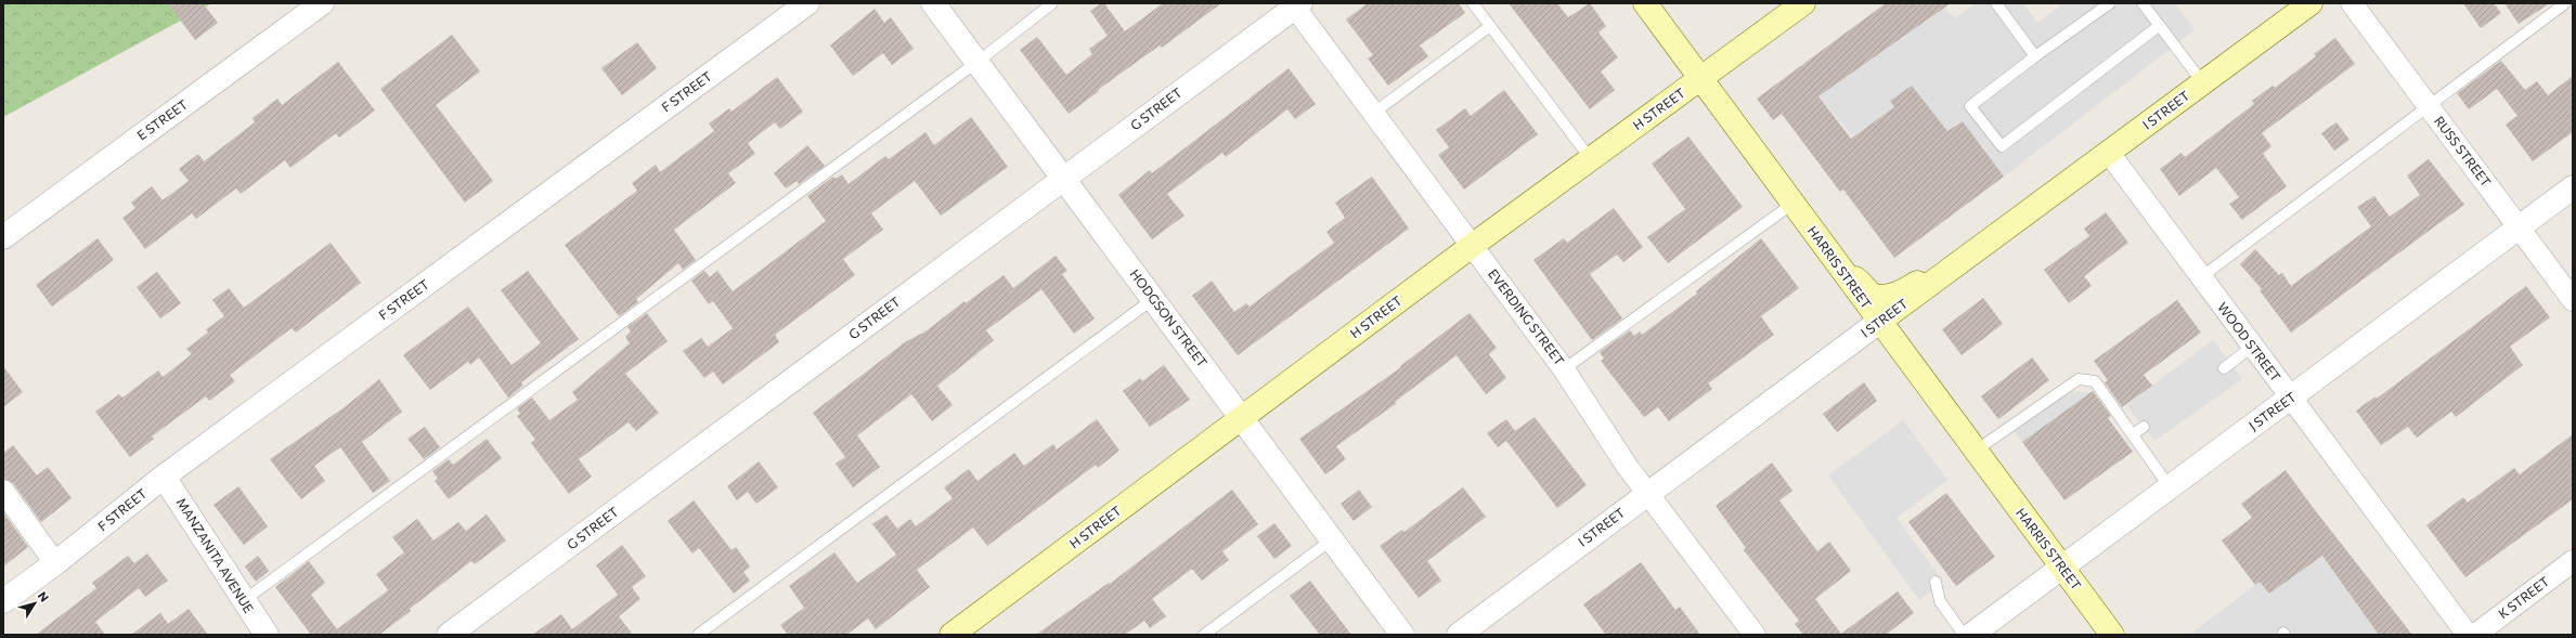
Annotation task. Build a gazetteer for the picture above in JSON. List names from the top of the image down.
{
  "streets": {
    "main road": ["H STREET", "I STREET", "HARRIS STREET"],
    "street": [
      "F STREET",
      "G STREET",
      "E STREET",
      "RUSS STREET",
      "EVERDING STREET",
      "HODGSON STREET",
      "WOOD STREET",
      "J STREET",
      "MANZANITA AVENUE",
      "K STREET"
    ]
  },
  "crossings": [
    ["F STREET", "MANZANITA AVENUE"],
    ["G STREET", "EVERDING STREET"],
    ["G STREET", "HODGSON STREET"],
    ["H STREET", "HARRIS STREET"],
    ["H STREET", "EVERDING STREET"],
    ["H STREET", "HODGSON STREET"],
    ["I STREET", "HARRIS STREET"],
    ["I STREET", "EVERDING STREET"],
    ["I STREET", "WOOD STREET"],
    ["RUSS STREET", "J STREET"],
    ["HARRIS STREET", "J STREET"],
    ["WOOD STREET", "J STREET"]
  ],
  "north": "top right"
}
